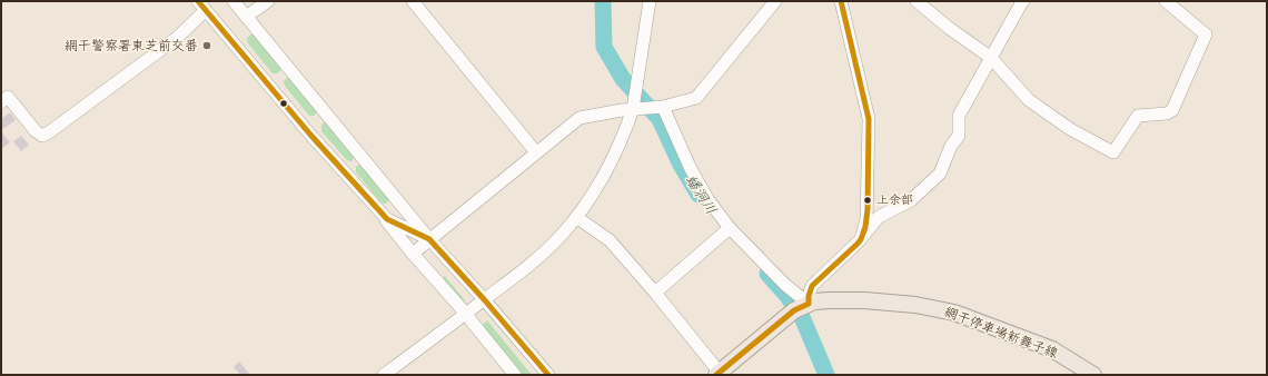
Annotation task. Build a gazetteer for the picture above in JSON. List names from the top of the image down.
{
  "streets": {
    "main road": ["網干停車場新舞子線"]
  },
  "water": ["蟠洞川"],
  "places": ["網干警察署東芝前交番", "上余部"]
}
